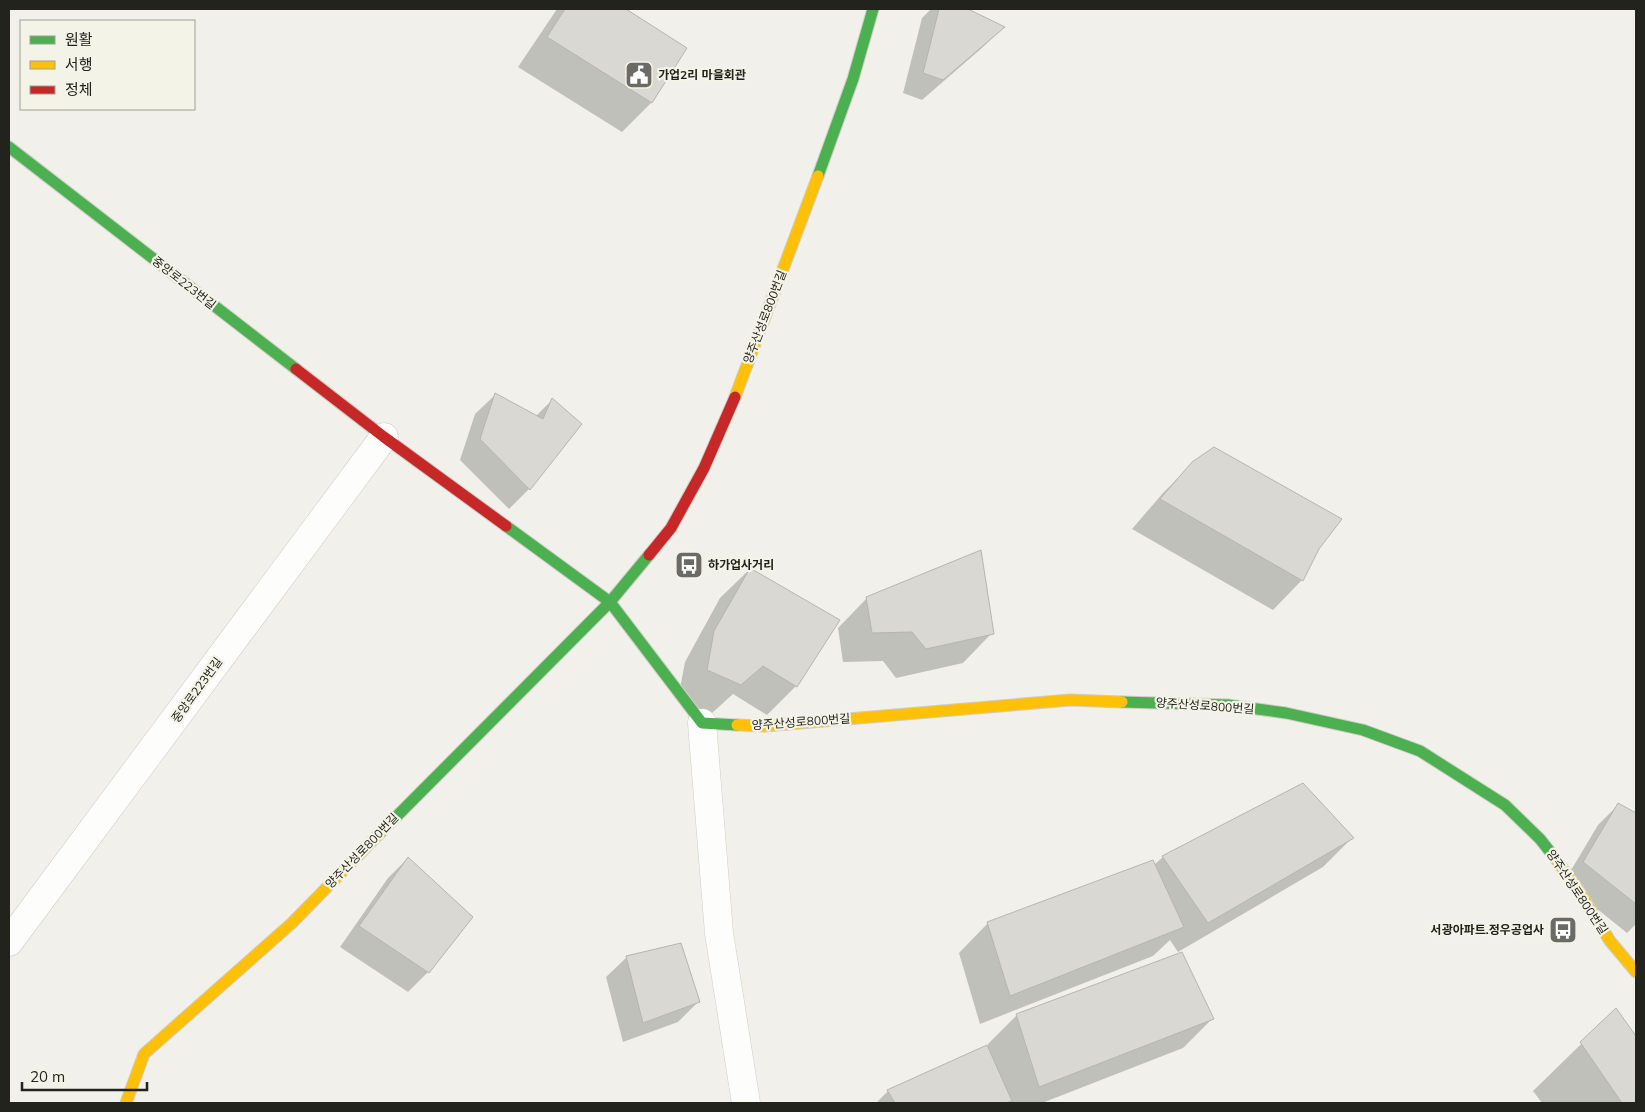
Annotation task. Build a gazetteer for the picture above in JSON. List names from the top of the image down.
{
  "streets": {
    "street": ["중앙로223번길", "양주산성로800번길"]
  },
  "crossings": [
    ["중앙로223번길", "양주산성로800번길"]
  ],
  "places": {
    "public building": ["가업2리 마을회관"],
    "bus stop": ["하가업사거리", "서광아파트.정우공업사"]
  },
  "legend": ["원활", "서행", "정체"],
  "scale_bar": "20 m"
}
